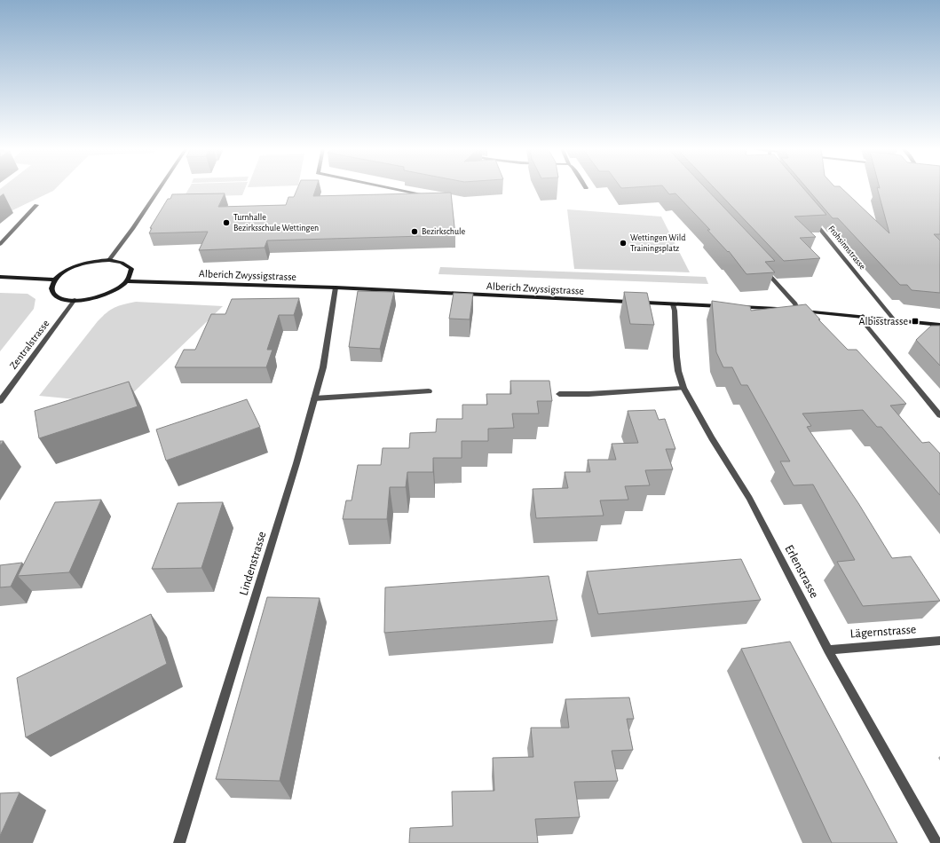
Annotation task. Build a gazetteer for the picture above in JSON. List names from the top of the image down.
{
  "streets": {
    "street": [
      "Frohsinnstrasse",
      "Alberich Zwyssigstrasse",
      "Zentralstrasse",
      "Lindenstrasse",
      "Erlenstrasse",
      "Lägernstrasse"
    ]
  },
  "crossings": [
    ["Alberich Zwyssigstrasse", "Lindenstrasse"],
    ["Alberich Zwyssigstrasse", "Erlenstrasse"],
    ["Erlenstrasse", "Lägernstrasse"]
  ],
  "places": {
    "other": ["Turnhalle Bezirksschule Wettingen", "Bezirkschule", "Wettingen Wild Trainingsplatz"],
    "transit": ["Albisstrasse"]
  }
}
